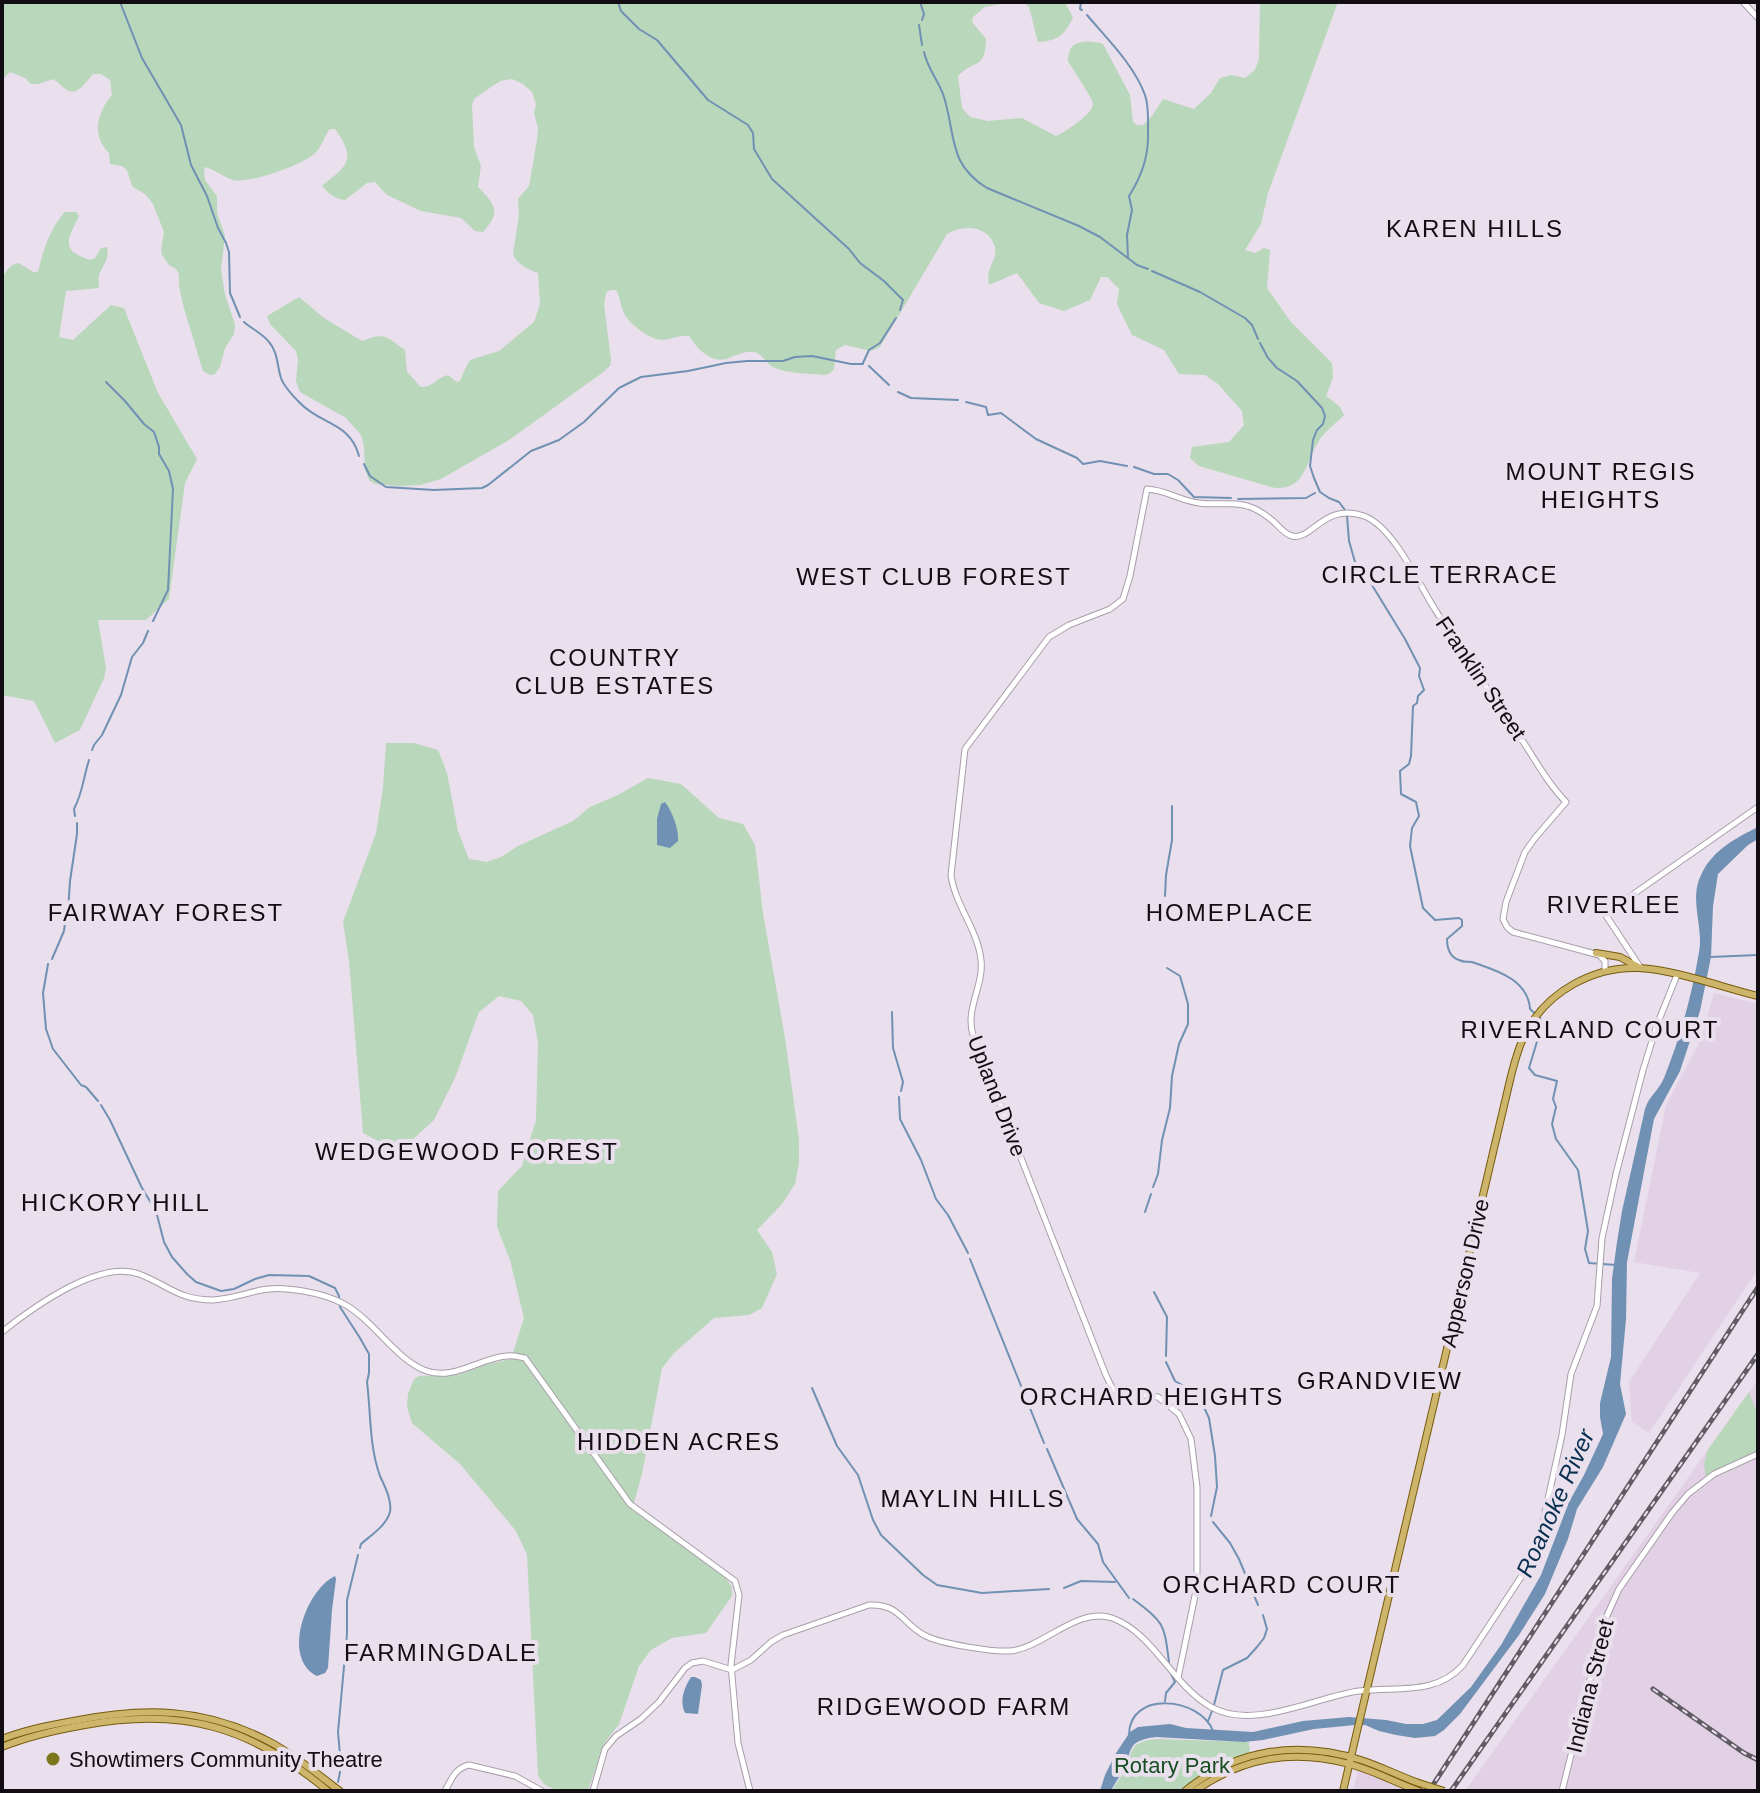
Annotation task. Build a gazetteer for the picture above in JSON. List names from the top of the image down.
{
  "streets": {
    "main road": ["Apperson Drive"],
    "street": ["Franklin Street", "Upland Drive", "Indiana Street"]
  },
  "crossings": [
    ["Franklin Street", "Upland Drive"]
  ],
  "districts": [
    "KAREN HILLS",
    "MOUNT REGIS HEIGHTS",
    "CIRCLE TERRACE",
    "WEST CLUB FOREST",
    "COUNTRY CLUB ESTATES",
    "RIVERLEE",
    "FAIRWAY FOREST",
    "HOMEPLACE",
    "RIVERLAND COURT",
    "WEDGEWOOD FOREST",
    "HICKORY HILL",
    "GRANDVIEW",
    "ORCHARD HEIGHTS",
    "HIDDEN ACRES",
    "MAYLIN HILLS",
    "ORCHARD COURT",
    "FARMINGDALE",
    "RIDGEWOOD FARM"
  ],
  "water": ["Roanoke River"],
  "parks": ["Rotary Park"],
  "places": ["Showtimers Community Theatre"]
}
